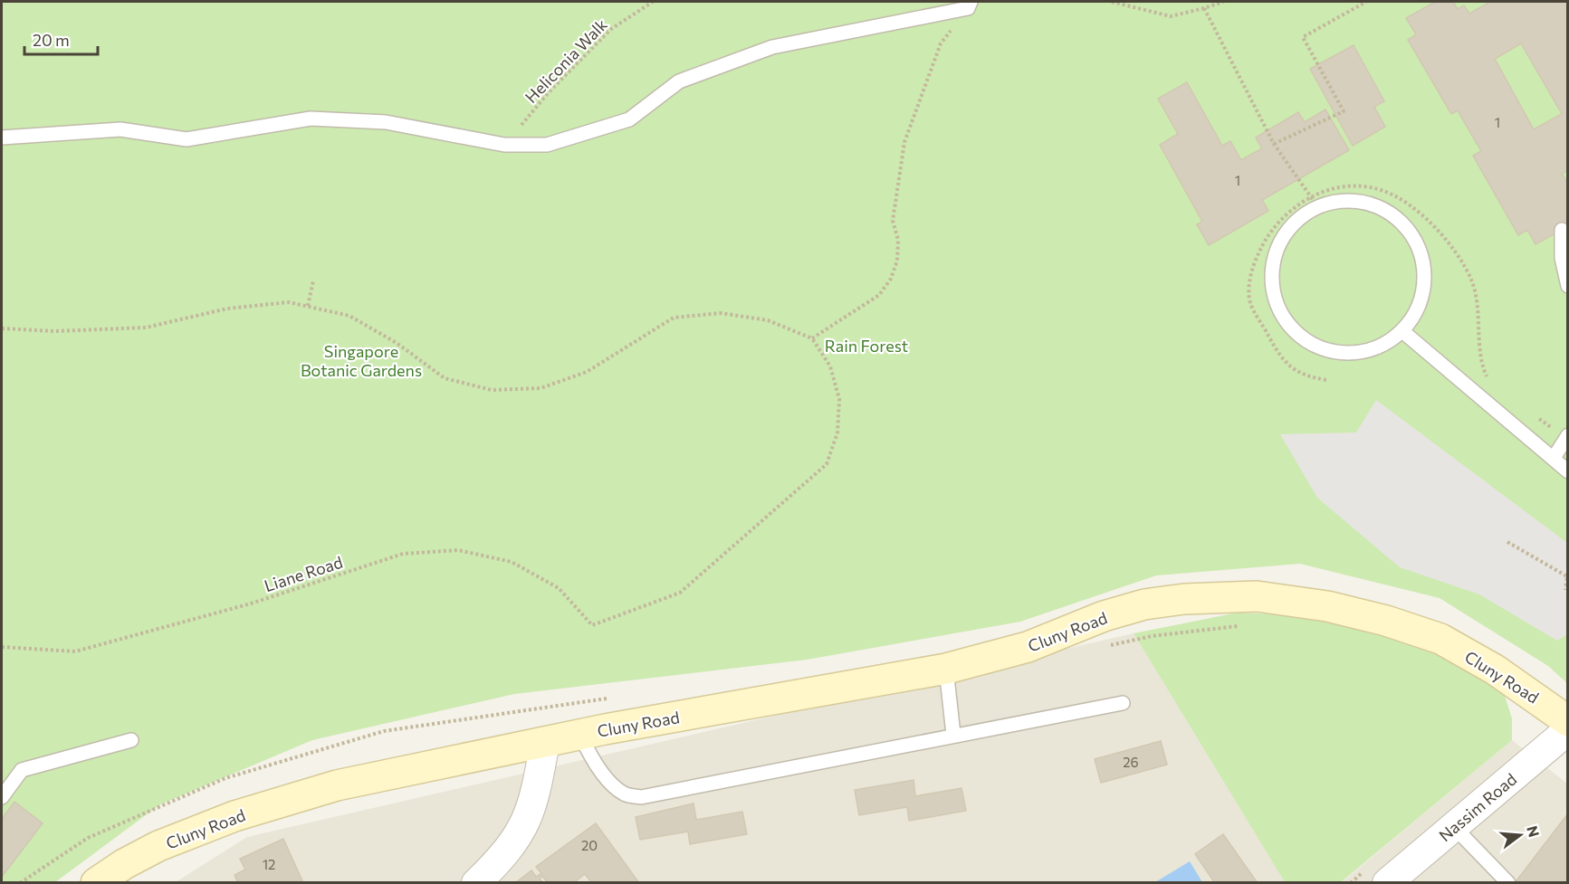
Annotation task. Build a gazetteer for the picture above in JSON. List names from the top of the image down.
{
  "streets": {
    "street": ["Cluny Road", "Nassim Road"],
    "path": ["Heliconia Walk", "Liane Road"]
  },
  "parks": ["Rain Forest", "Singapore Botanic Gardens"],
  "house_numbers": [
    "1",
    "1",
    "26",
    "20",
    "12"
  ],
  "scale_bar": "20 m",
  "north": "right"
}
